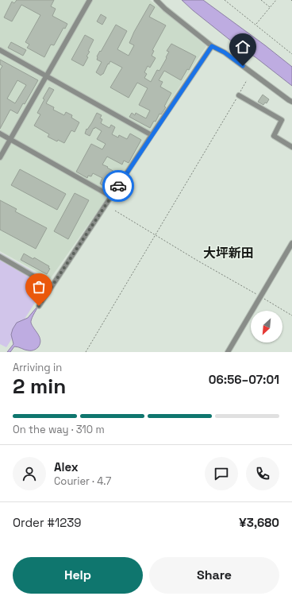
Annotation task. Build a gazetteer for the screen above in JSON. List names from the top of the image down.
{
  "districts": ["大坪新田"],
  "north": "bottom left",
  "page": {
    "heading": ["2 min", "Arriving in", "06:56–07:01"],
    "panel": [
      "Alex",
      "Courier · 4.7",
      "Order #1239",
      "¥3,680"
    ],
    "bar": "On the way · 310 m",
    "buttons": ["Help", "Share"]
  }
}
